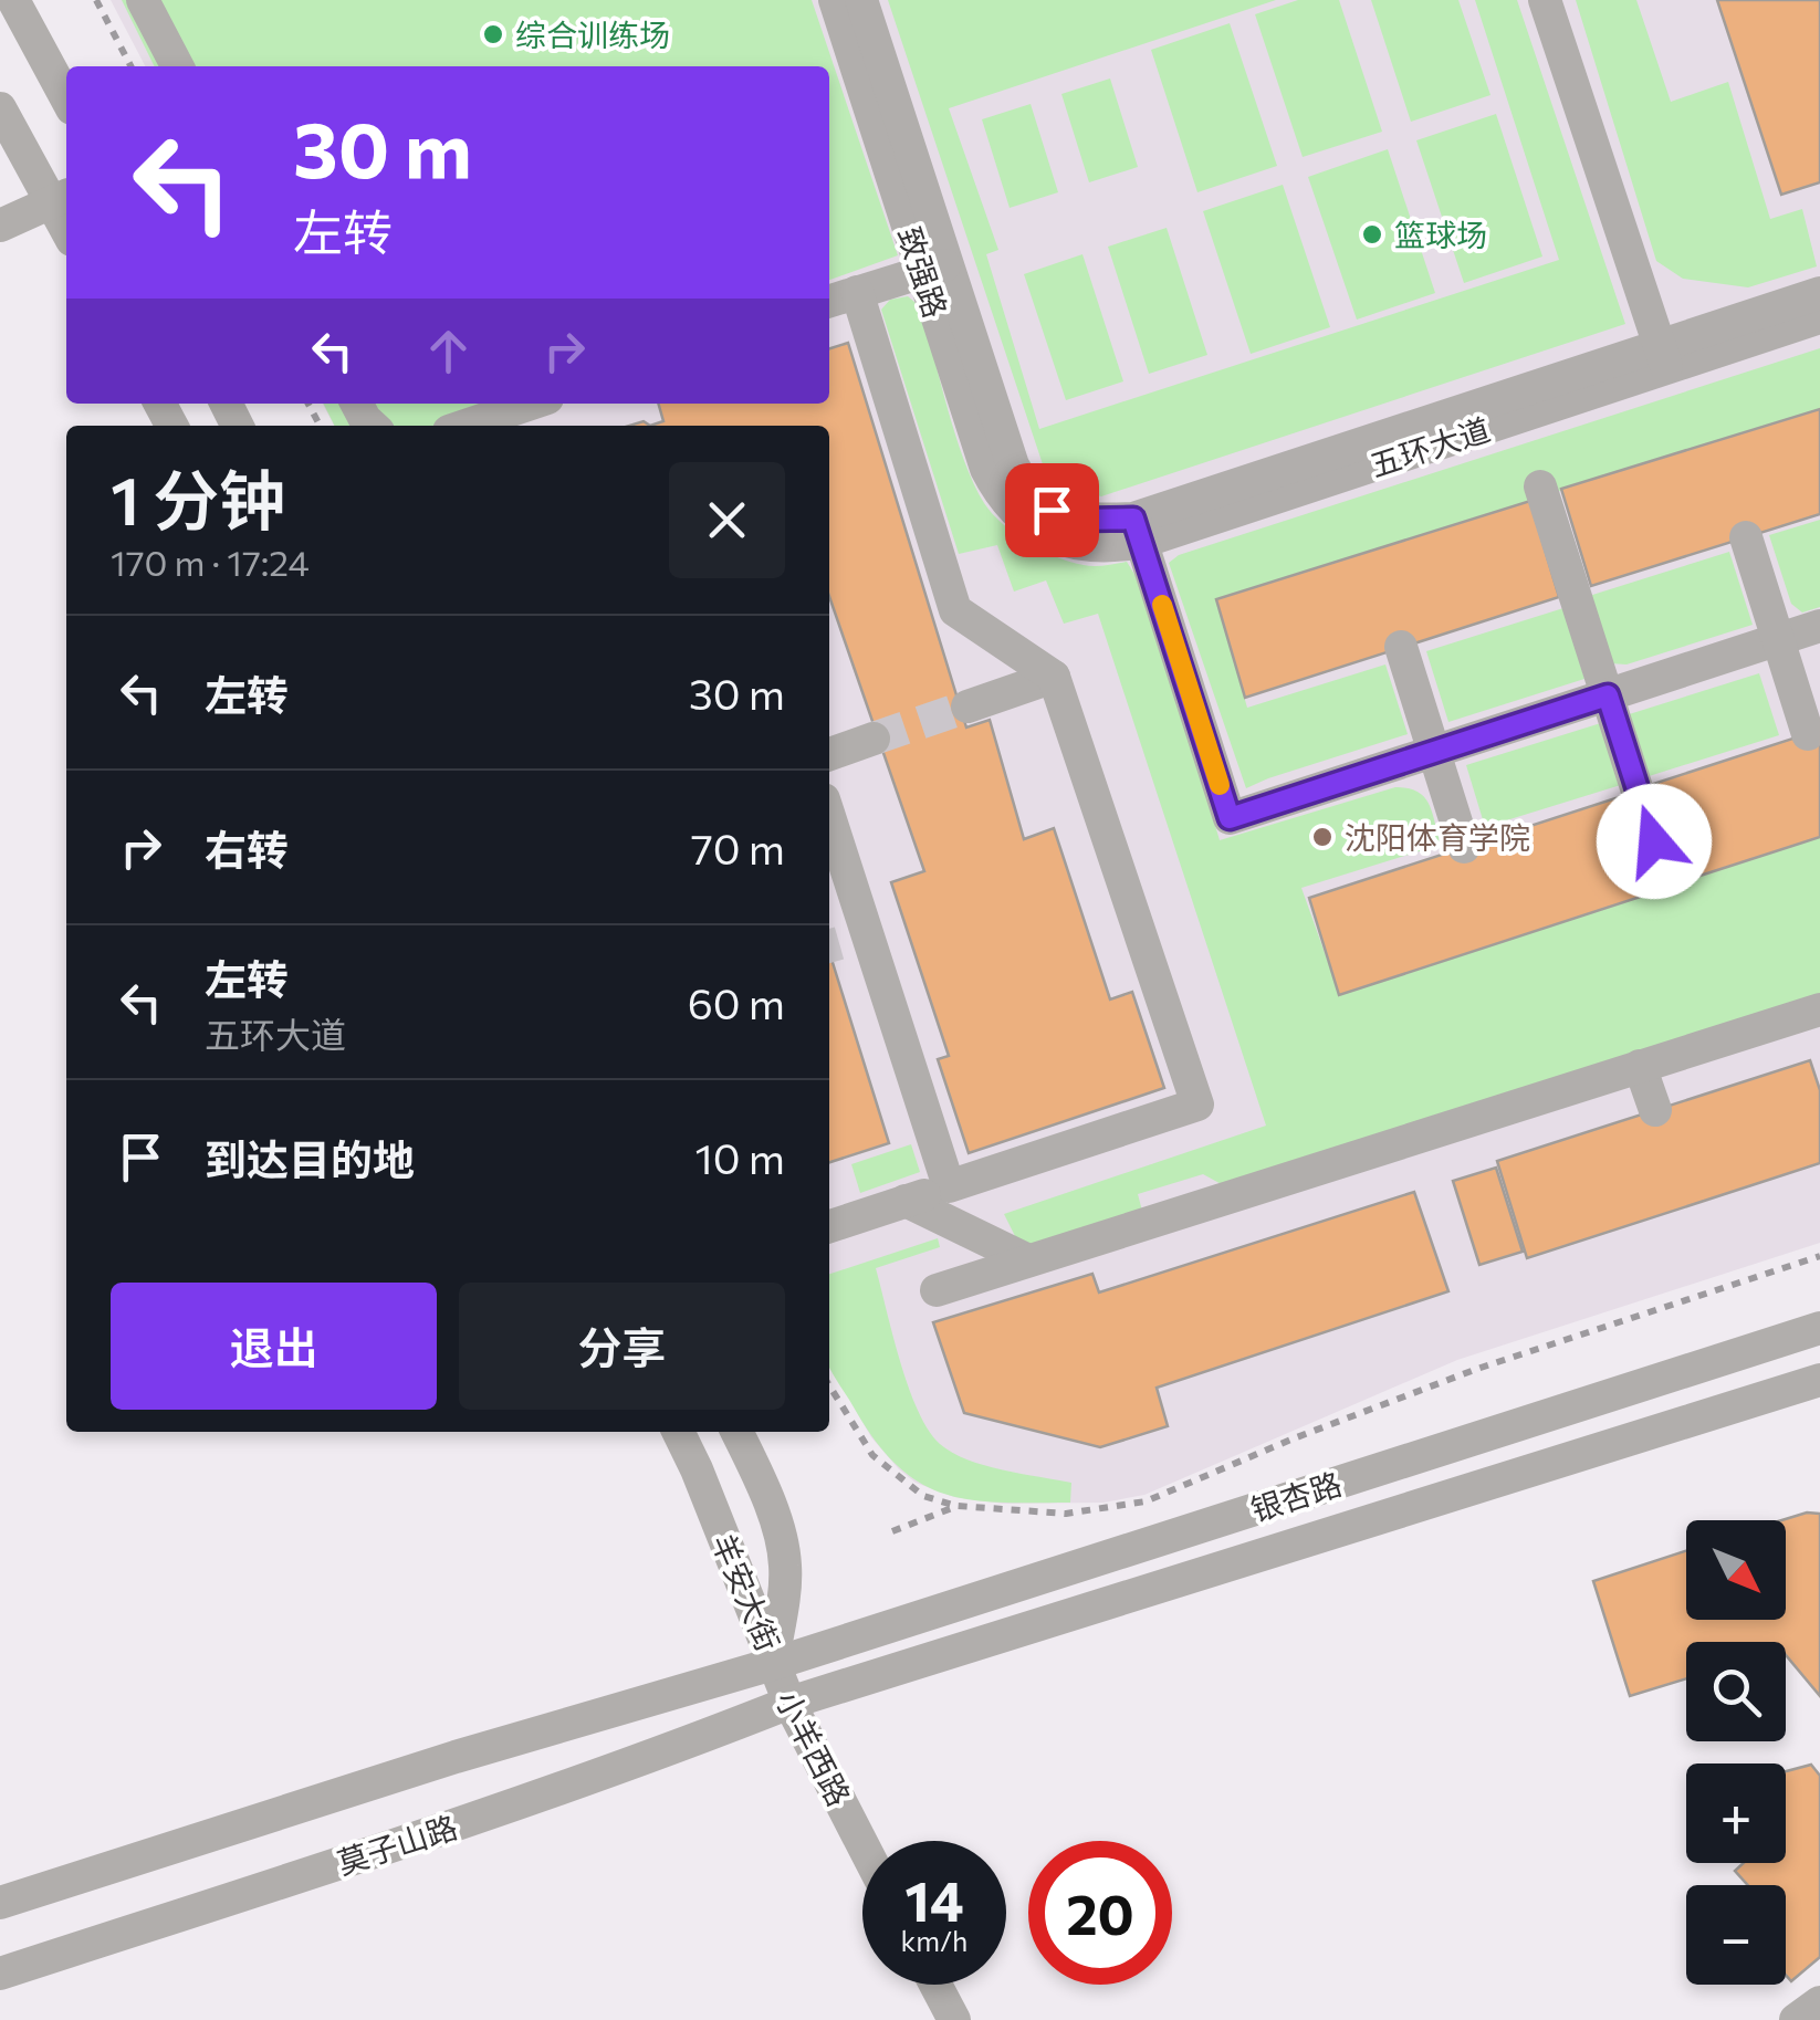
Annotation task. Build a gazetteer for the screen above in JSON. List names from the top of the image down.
{
  "streets": {
    "street": [
      "致强路",
      "五环大道",
      "银杏路",
      "羊安大街",
      "小羊西路",
      "莫子山路"
    ]
  },
  "crossings": [
    ["致强路", "五环大道"],
    ["银杏路", "羊安大街"],
    ["银杏路", "小羊西路"],
    ["羊安大街", "小羊西路"],
    ["小羊西路", "莫子山路"]
  ],
  "places": ["综合训练场", "篮球场", "沈阳体育学院"],
  "north": "bottom right",
  "page": {
    "turn": ["30 m", "左转"],
    "heading": ["1 分钟", "170 m · 17:24"],
    "list": [
      {
        "name": "左转",
        "value": "30 m"
      },
      {
        "name": "右转",
        "value": "70 m"
      },
      {
        "name": "左转",
        "note": "五环大道",
        "value": "60 m"
      },
      {
        "name": "到达目的地",
        "value": "10 m"
      }
    ],
    "buttons": ["退出", "分享"],
    "map_buttons": ["+", "−"],
    "speed": "14 km/h",
    "limit": "20"
  }
}
